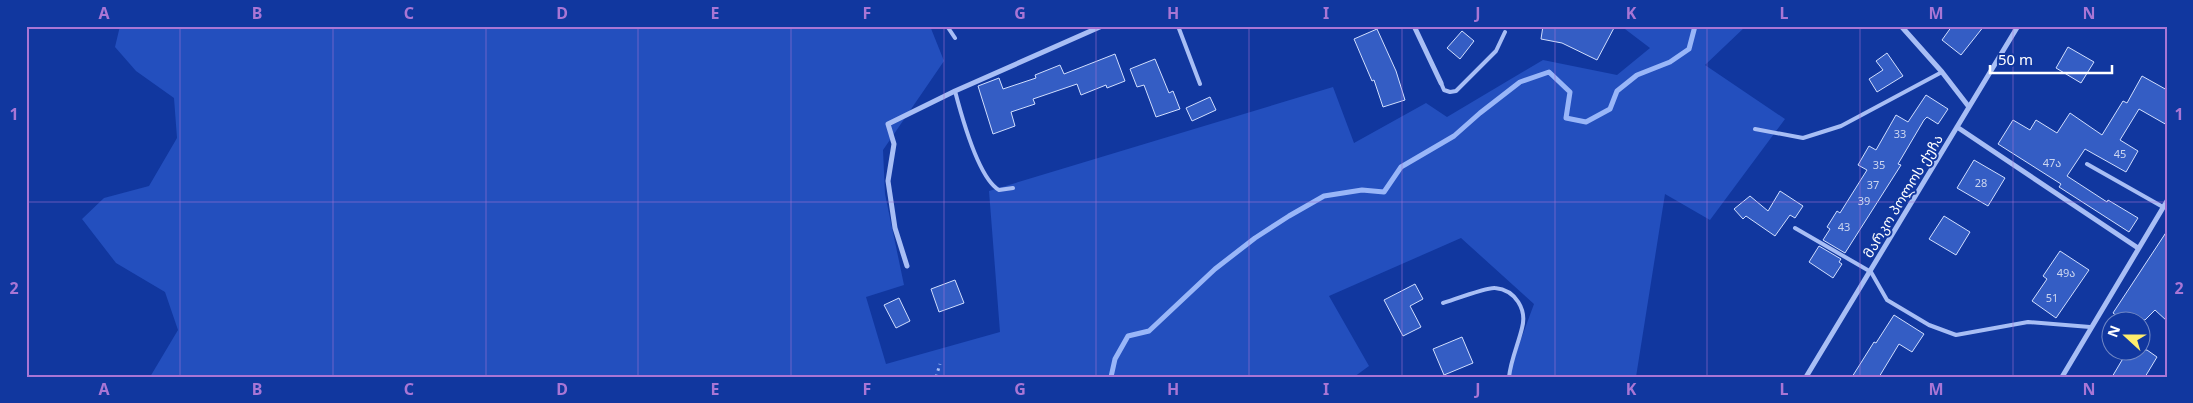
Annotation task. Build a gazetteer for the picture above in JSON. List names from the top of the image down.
{
  "streets": {
    "street": ["მარკო პოლოს ქუჩა"]
  },
  "house_numbers": [
    "33",
    "45",
    "47ა",
    "35",
    "28",
    "37",
    "39",
    "43",
    "49ა",
    "51"
  ],
  "scale_bar": "50 m",
  "north": "left",
  "grid": {
    "columns": [
      "A",
      "B",
      "C",
      "D",
      "E",
      "F",
      "G",
      "H",
      "I",
      "J",
      "K",
      "L",
      "M",
      "N"
    ],
    "rows": ["1", "2"]
  }
}
